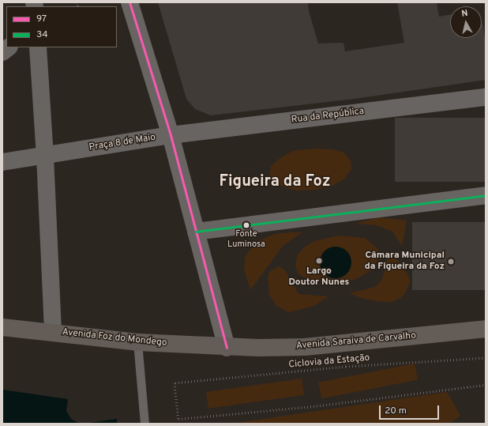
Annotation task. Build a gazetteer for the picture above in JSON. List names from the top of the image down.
{
  "streets": {
    "main road": ["Avenida Foz do Mondego", "Avenida Saraiva de Carvalho"],
    "street": ["Rua da República", "Praça 8 de Maio"],
    "path": ["Ciclovia da Estação"]
  },
  "crossings": [
    ["Rua da República", "Praça 8 de Maio"],
    ["Avenida Foz do Mondego", "Avenida Saraiva de Carvalho"]
  ],
  "districts": ["Figueira da Foz"],
  "places": ["Fonte Luminosa", "Largo Doutor Nunes", "Câmara Municipal da Figueira da Foz"],
  "lines": ["transit line 97", "transit line 34"],
  "legend": ["97", "34"],
  "scale_bar": "20 m",
  "north": "top"
}
